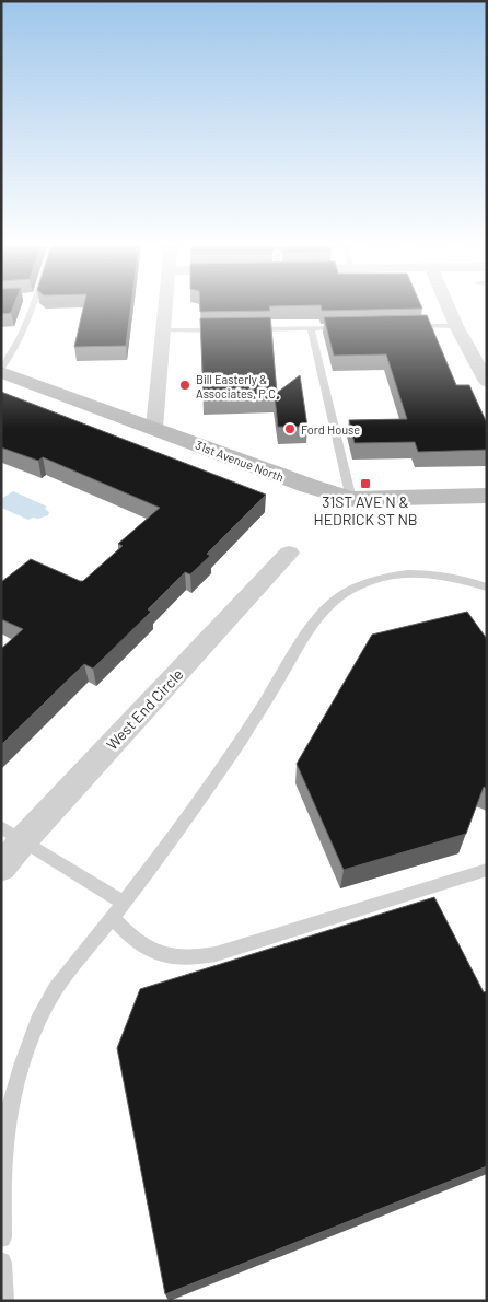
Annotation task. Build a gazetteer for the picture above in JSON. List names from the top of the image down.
{
  "streets": {
    "main road": ["31st Avenue North"],
    "street": ["West End Circle"]
  },
  "places": {
    "other": ["Bill Easterly & Associates, P.C.", "Ford House"],
    "transit": ["31ST AVE N & HEDRICK ST NB"]
  }
}
